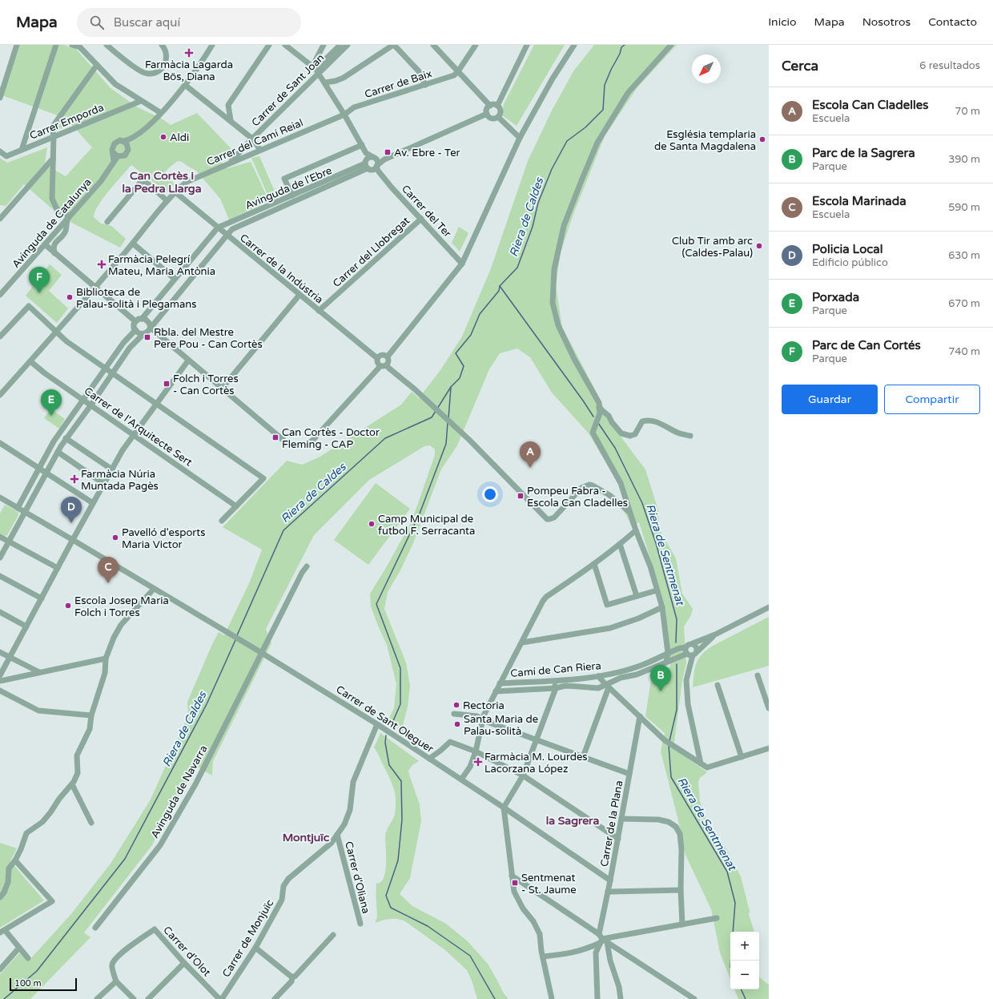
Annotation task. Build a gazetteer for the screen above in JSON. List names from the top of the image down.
{
  "streets": {
    "street": [
      "Carrer de Baix",
      "Carrer de Sant Joan",
      "Carrer Emporda",
      "Carrer del Camí Reial",
      "Avinguda de l'Ebre",
      "Carrer del Ter",
      "Avinguda de Catalunya",
      "Carrer del Llobregat",
      "Carrer de la Indústria",
      "Carrer de l'Arquitecte Sert",
      "Camí de Can Riera",
      "Carrer de Sant Oleguer",
      "Avinguda de Navarra",
      "Carrer de la Plana",
      "Carrer d'Oliana",
      "Carrer de Monjuïc",
      "Carrer d'Olot"
    ]
  },
  "crossings": [
    ["Carrer de Baix", "Carrer del Camí Reial"],
    ["Carrer de Sant Joan", "Carrer del Camí Reial"],
    ["Carrer del Camí Reial", "Carrer de la Indústria"],
    ["Carrer del Camí Reial", "Carrer de l'Arquitecte Sert"],
    ["Avinguda de l'Ebre", "Carrer del Ter"],
    ["Avinguda de l'Ebre", "Carrer de la Indústria"],
    ["Carrer del Ter", "Carrer del Llobregat"],
    ["Carrer del Llobregat", "Carrer de la Indústria"],
    ["Carrer de Sant Oleguer", "Avinguda de Navarra"],
    ["Carrer de Sant Oleguer", "Carrer de la Plana"],
    ["Carrer de Sant Oleguer", "Carrer de Monjuïc"],
    ["Carrer d'Oliana", "Carrer de Monjuïc"],
    ["Carrer de Monjuïc", "Carrer d'Olot"]
  ],
  "districts": ["Can Cortès i la Pedra Llarga", "la Sagrera", "Montjuïc"],
  "water": ["Riera de Caldes", "Riera de Sentmenat"],
  "places": {
    "health": [
      "Farmàcia Lagarda Bös, Diana",
      "Farmàcia Pelegrí Mateu, Maria Antònia",
      "Farmàcia Núria Muntada Pagès",
      "Farmàcia M. Lourdes Lacorzana López"
    ],
    "other": [
      "Aldi",
      "Església templaria de Santa Magdalena",
      "Club Tir amb arc (Caldes-Palau)",
      "Biblioteca de Palau-solità i Plegamans",
      "Camp Municipal de futbol F. Serracanta",
      "Pavelló d'esports Maria Victor",
      "Escola Josep Maria Folch i Torres",
      "Rectoria",
      "Santa Maria de Palau-solità"
    ],
    "transit": [
      "Av. Ebre - Ter",
      "Rbla. del Mestre Pere Pou - Can Cortès",
      "Folch i Torres - Can Cortès",
      "Can Cortès - Doctor Fleming - CAP",
      "Pompeu Fabra - Escola Can Cladelles",
      "Sentmenat - St. Jaume"
    ]
  },
  "scale_bar": "100 m",
  "north": "bottom left",
  "page": {
    "header": "Mapa",
    "search": "Buscar aquí",
    "nav": [
      "Inicio",
      "Mapa",
      "Nosotros",
      "Contacto"
    ],
    "heading": ["Cerca", "6 resultados"],
    "list": [
      {
        "mark": "A",
        "name": "Escola Can Cladelles",
        "note": "Escuela",
        "value": "70 m"
      },
      {
        "mark": "B",
        "name": "Parc de la Sagrera",
        "note": "Parque",
        "value": "390 m"
      },
      {
        "mark": "C",
        "name": "Escola Marinada",
        "note": "Escuela",
        "value": "590 m"
      },
      {
        "mark": "D",
        "name": "Policia Local",
        "note": "Edificio público",
        "value": "630 m"
      },
      {
        "mark": "E",
        "name": "Porxada",
        "note": "Parque",
        "value": "670 m"
      },
      {
        "mark": "F",
        "name": "Parc de Can Cortés",
        "note": "Parque",
        "value": "740 m"
      }
    ],
    "pins": [
      "F",
      "E",
      "A",
      "D",
      "C",
      "B"
    ],
    "buttons": ["Guardar", "Compartir"],
    "map_buttons": ["+", "−"],
    "scale": "100 m"
  }
}
